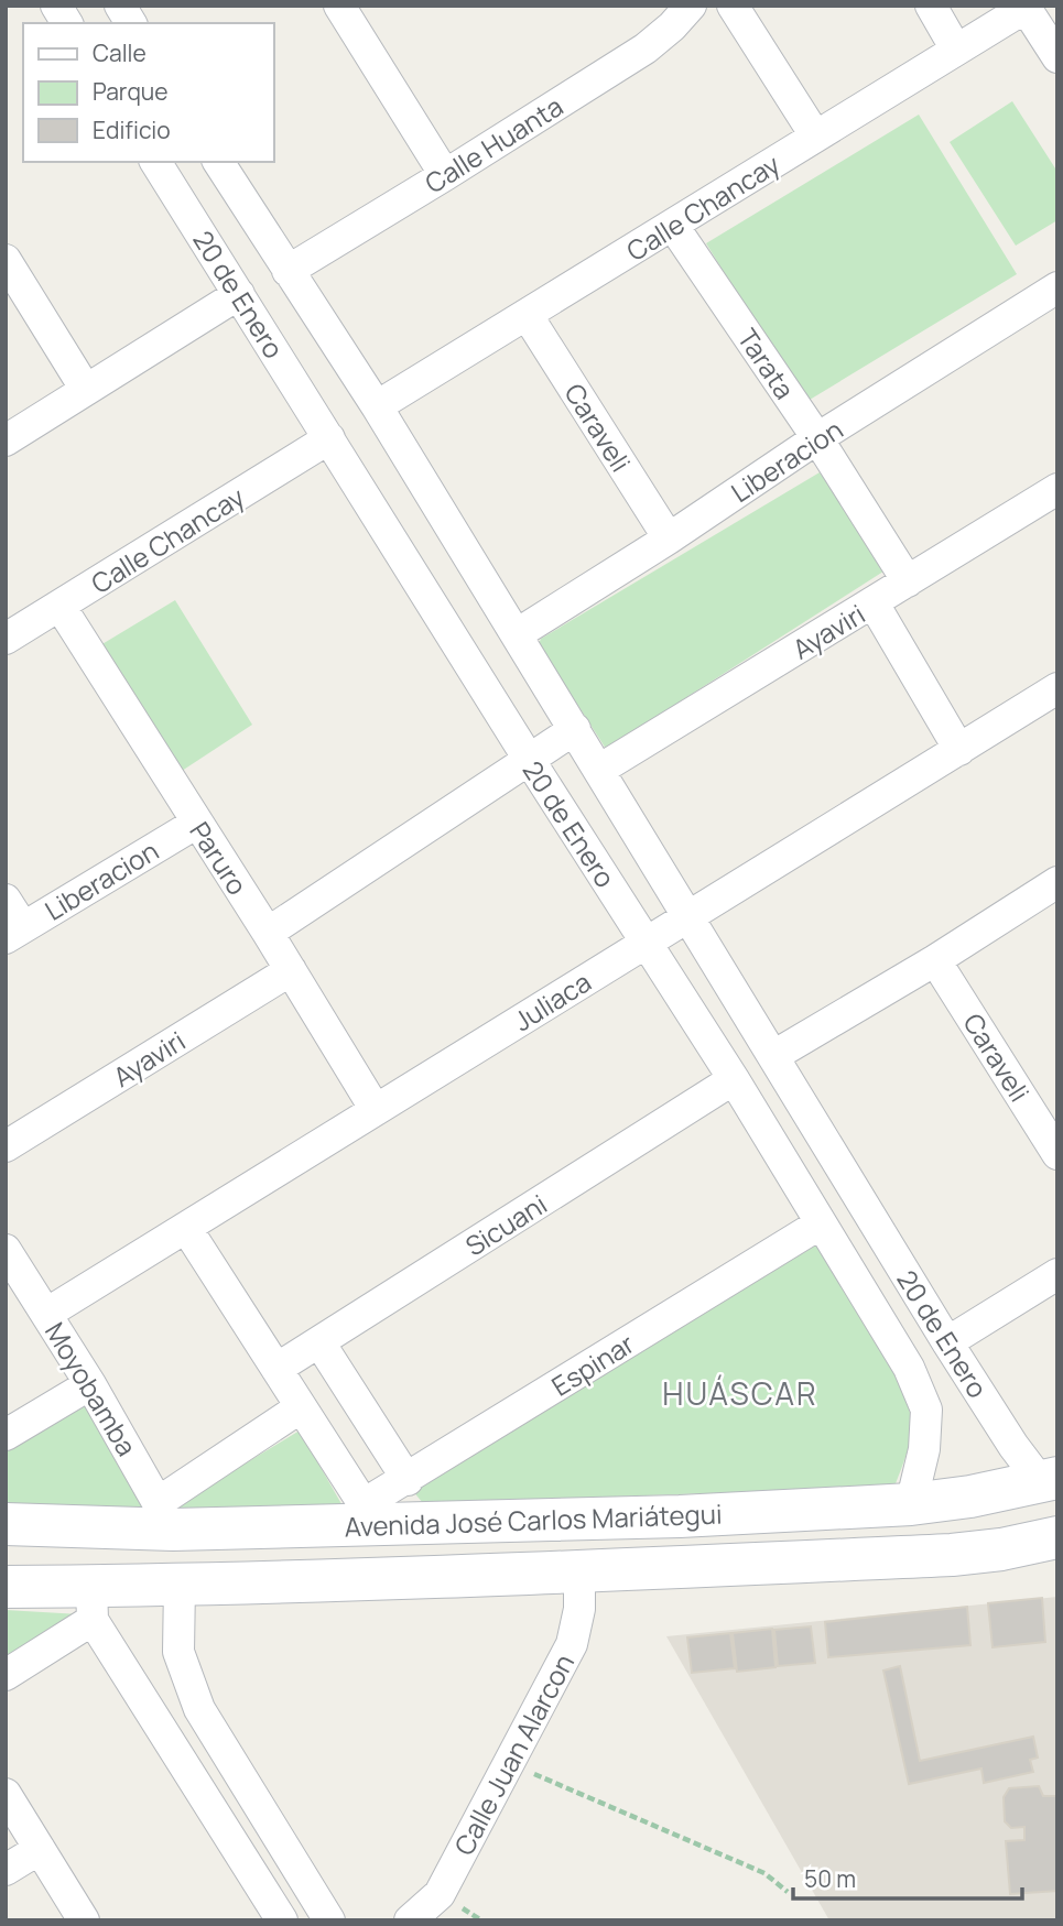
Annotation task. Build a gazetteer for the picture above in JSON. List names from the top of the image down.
{
  "streets": {
    "main road": ["Avenida José Carlos Mariátegui"],
    "street": [
      "Calle Huanta",
      "Calle Chancay",
      "20 de Enero",
      "Tarata",
      "Caraveli",
      "Liberacion",
      "Ayaviri",
      "Paruro",
      "Juliaca",
      "Sicuani",
      "Espinar",
      "Moyobamba",
      "Calle Juan Alarcon"
    ]
  },
  "crossings": [
    ["Calle Huanta", "20 de Enero"],
    ["Calle Chancay", "20 de Enero"],
    ["Calle Chancay", "Tarata"],
    ["Calle Chancay", "Caraveli"],
    ["Calle Chancay", "Paruro"],
    ["20 de Enero", "Liberacion"],
    ["20 de Enero", "Ayaviri"],
    ["20 de Enero", "Juliaca"],
    ["20 de Enero", "Sicuani"],
    ["20 de Enero", "Espinar"],
    ["20 de Enero", "Avenida José Carlos Mariátegui"],
    ["Tarata", "Liberacion"],
    ["Tarata", "Ayaviri"],
    ["Caraveli", "Liberacion"],
    ["Liberacion", "Paruro"],
    ["Ayaviri", "Paruro"],
    ["Paruro", "Juliaca"],
    ["Juliaca", "Moyobamba"],
    ["Espinar", "Avenida José Carlos Mariátegui"],
    ["Moyobamba", "Avenida José Carlos Mariátegui"],
    ["Avenida José Carlos Mariátegui", "Calle Juan Alarcon"]
  ],
  "districts": ["HUÁSCAR"],
  "legend": ["Calle", "Parque", "Edificio"],
  "scale_bar": "50 m"
}
